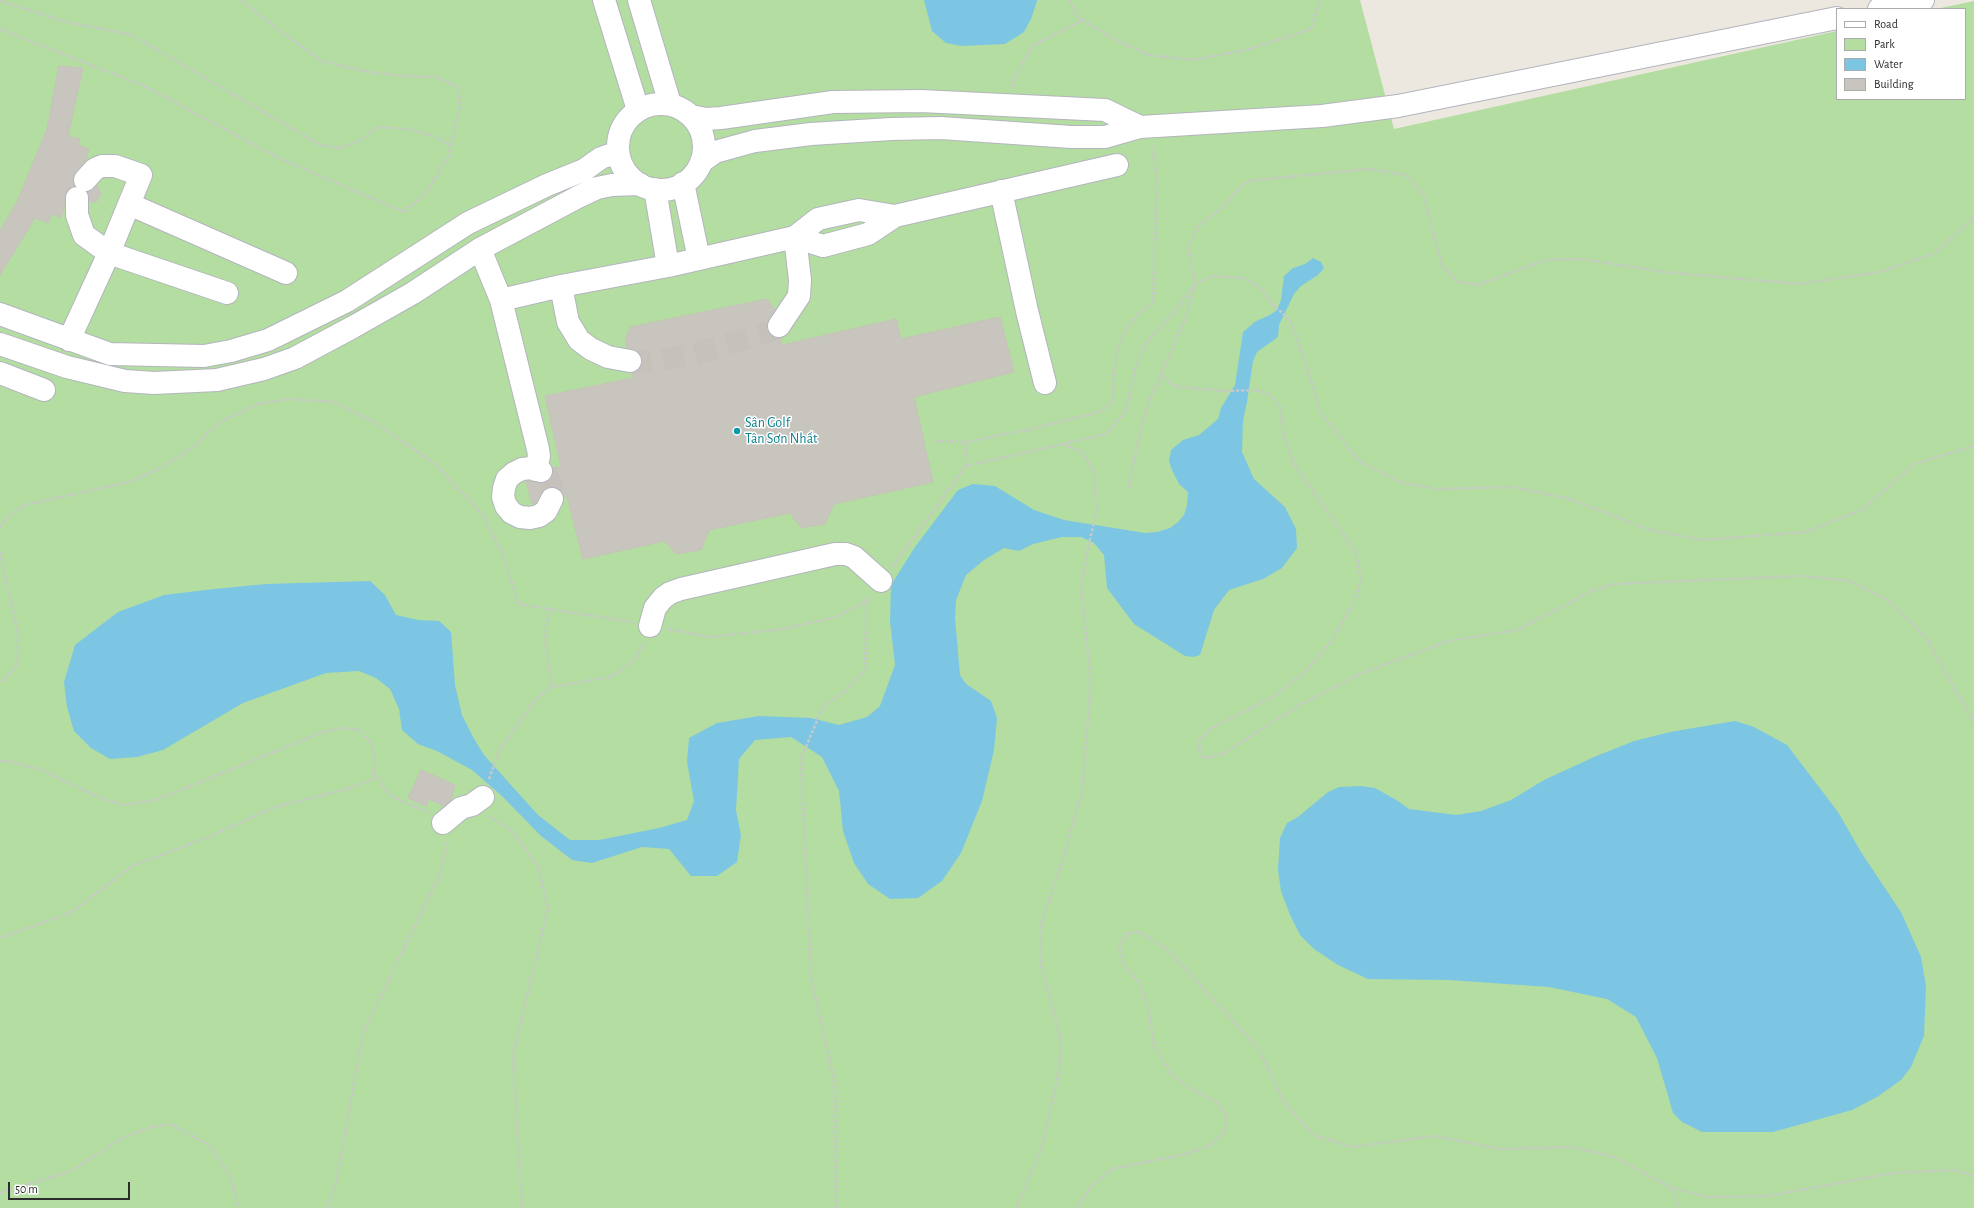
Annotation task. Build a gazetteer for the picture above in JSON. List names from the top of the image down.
{
  "places": ["Sân Golf Tân Sơn Nhất"],
  "legend": [
    "Road",
    "Park",
    "Water",
    "Building"
  ],
  "scale_bar": "50 m"
}
